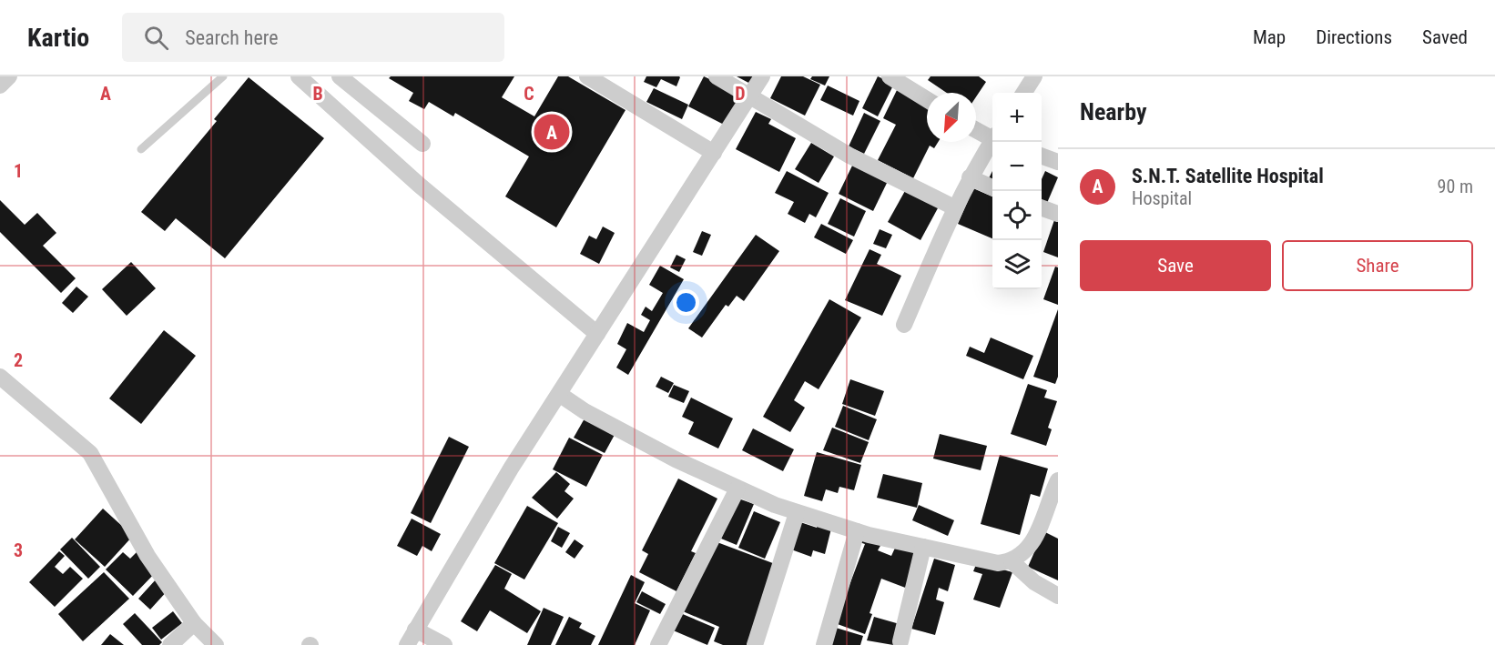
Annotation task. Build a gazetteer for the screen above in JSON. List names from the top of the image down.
{
  "north": "bottom left",
  "page": {
    "header": "Kartio",
    "search": "Search here",
    "nav": ["Map", "Directions", "Saved"],
    "heading": "Nearby",
    "map_buttons": ["+", "−"],
    "pins": "A",
    "list": [
      {
        "mark": "A",
        "name": "S.N.T. Satellite Hospital",
        "note": "Hospital",
        "value": "90 m"
      }
    ],
    "buttons": ["Save", "Share"]
  },
  "grid": {
    "columns": [
      "A",
      "B",
      "C",
      "D"
    ],
    "rows": ["1", "2", "3"]
  }
}
